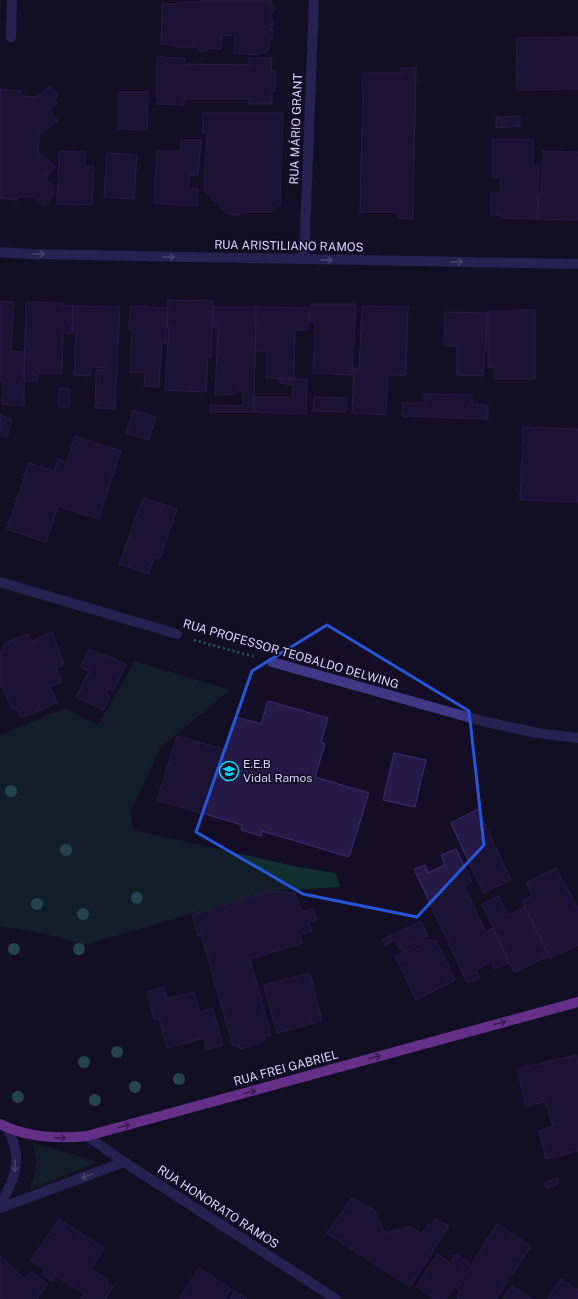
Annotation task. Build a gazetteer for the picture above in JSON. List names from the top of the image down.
{
  "streets": {
    "main road": ["RUA FREI GABRIEL"],
    "street": [
      "RUA MÁRIO GRANT",
      "RUA ARISTILIANO RAMOS",
      "RUA PROFESSOR TEOBALDO DELWING",
      "RUA HONORATO RAMOS"
    ]
  },
  "crossings": [
    ["RUA MÁRIO GRANT", "RUA ARISTILIANO RAMOS"],
    ["RUA FREI GABRIEL", "RUA HONORATO RAMOS"]
  ],
  "one_way": ["RUA ARISTILIANO RAMOS", "RUA FREI GABRIEL"],
  "places": {
    "school or university": ["E.E.B Vidal Ramos"]
  }
}
